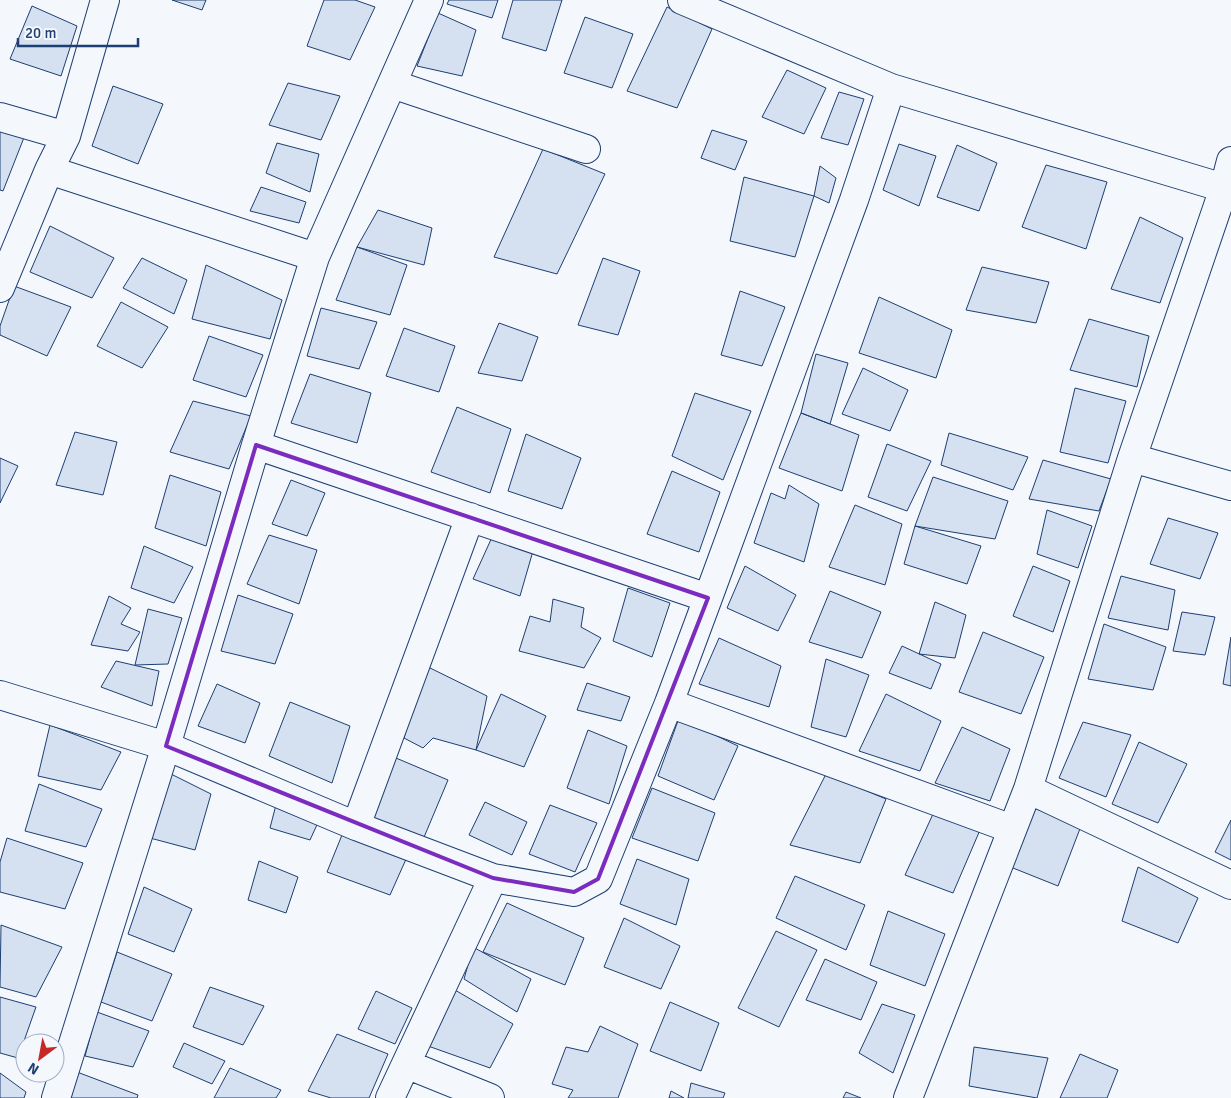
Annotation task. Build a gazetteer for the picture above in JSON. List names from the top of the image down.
{
  "scale_bar": "20 m",
  "north": "bottom left"
}
